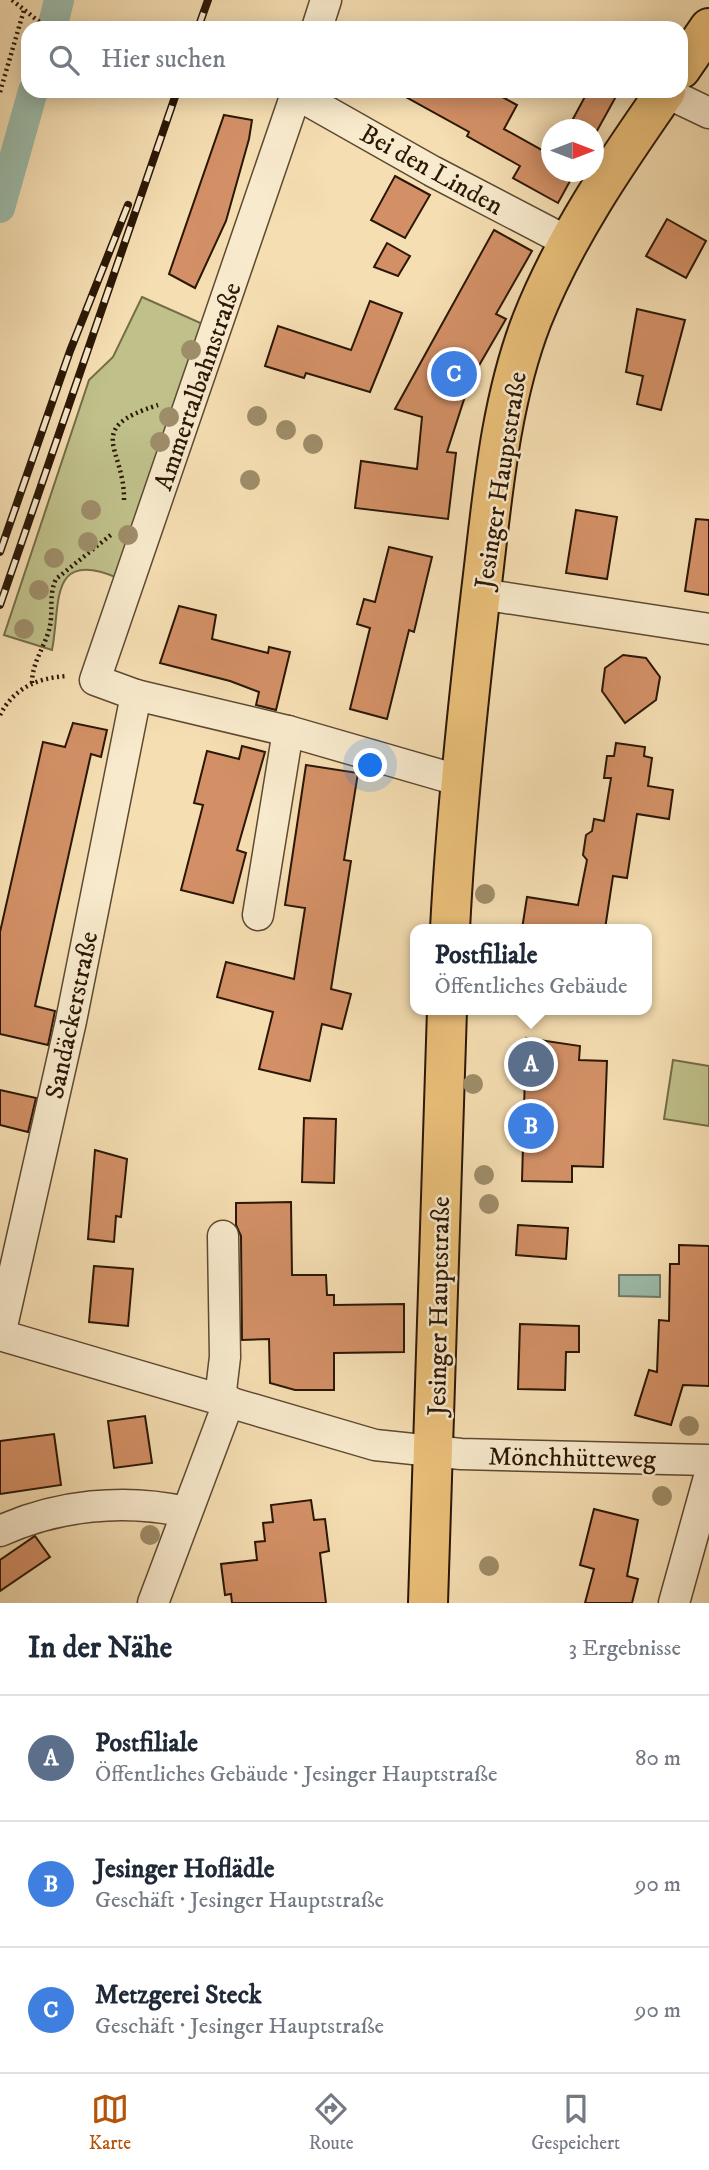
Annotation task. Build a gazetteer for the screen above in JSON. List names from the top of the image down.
{
  "streets": {
    "main road": ["Jesinger Hauptstraße"],
    "street": [
      "Bei den Linden",
      "Ammertalbahnstraße",
      "Sandäckerstraße",
      "Mönchhütteweg"
    ]
  },
  "crossings": [
    ["Bei den Linden", "Jesinger Hauptstraße"],
    ["Jesinger Hauptstraße", "Sandäckerstraße"],
    ["Jesinger Hauptstraße", "Mönchhütteweg"],
    ["Sandäckerstraße", "Mönchhütteweg"]
  ],
  "north": "right",
  "page": {
    "search": "Hier suchen",
    "pins": ["C", "A", "B"],
    "popup": ["Postfiliale", "Öffentliches Gebäude"],
    "heading": ["In der Nähe", "3 Ergebnisse"],
    "list": [
      {
        "mark": "A",
        "name": "Postfiliale",
        "note": "Öffentliches Gebäude · Jesinger Hauptstraße",
        "value": "80 m"
      },
      {
        "mark": "B",
        "name": "Jesinger Hoflädle",
        "note": "Geschäft · Jesinger Hauptstraße",
        "value": "90 m"
      },
      {
        "mark": "C",
        "name": "Metzgerei Steck",
        "note": "Geschäft · Jesinger Hauptstraße",
        "value": "90 m"
      }
    ],
    "nav": ["Karte", "Route", "Gespeichert"]
  }
}
